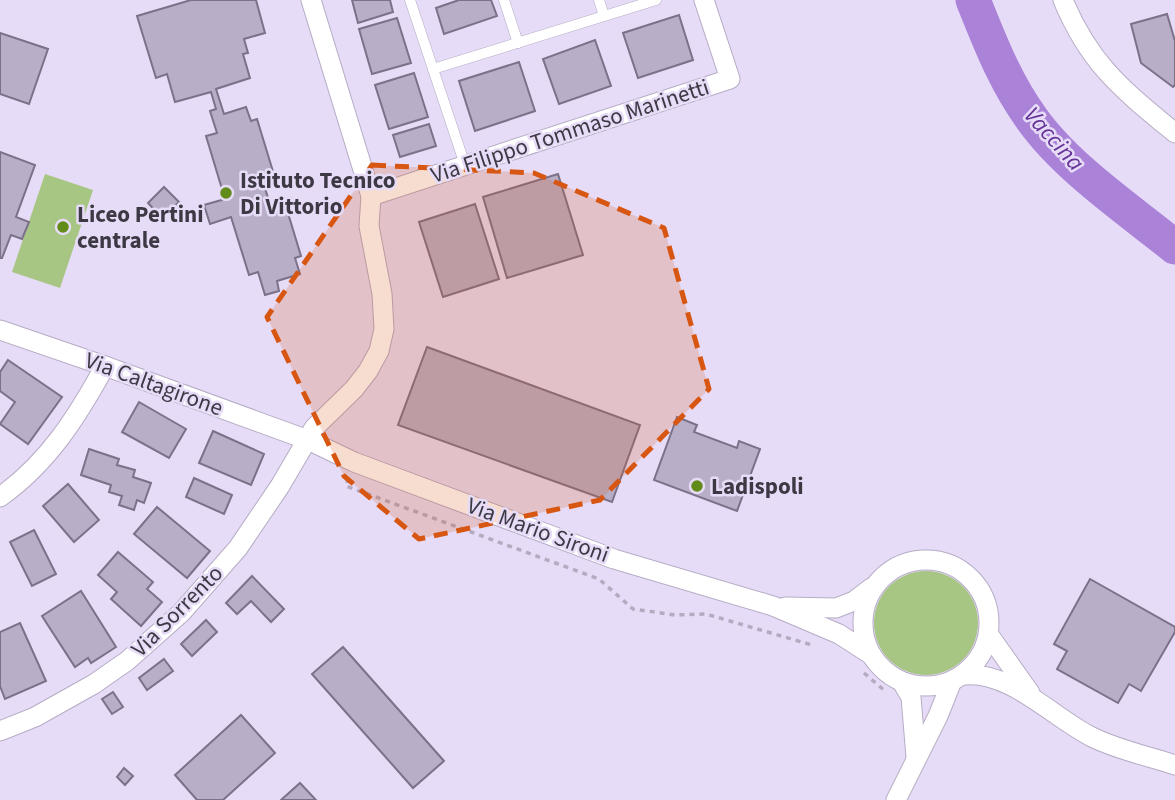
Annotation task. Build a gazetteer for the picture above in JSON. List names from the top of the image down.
{
  "streets": {
    "street": [
      "Via Filippo Tommaso Marinetti",
      "Via Caltagirone",
      "Via Mario Sironi",
      "Via Sorrento"
    ]
  },
  "crossings": [
    ["Via Filippo Tommaso Marinetti", "Via Sorrento"],
    ["Via Caltagirone", "Via Mario Sironi"],
    ["Via Caltagirone", "Via Sorrento"],
    ["Via Mario Sironi", "Via Sorrento"]
  ],
  "water": ["Vaccina"],
  "places": ["Istituto Tecnico Di Vittorio", "Liceo Pertini centrale", "Ladispoli"]
}
